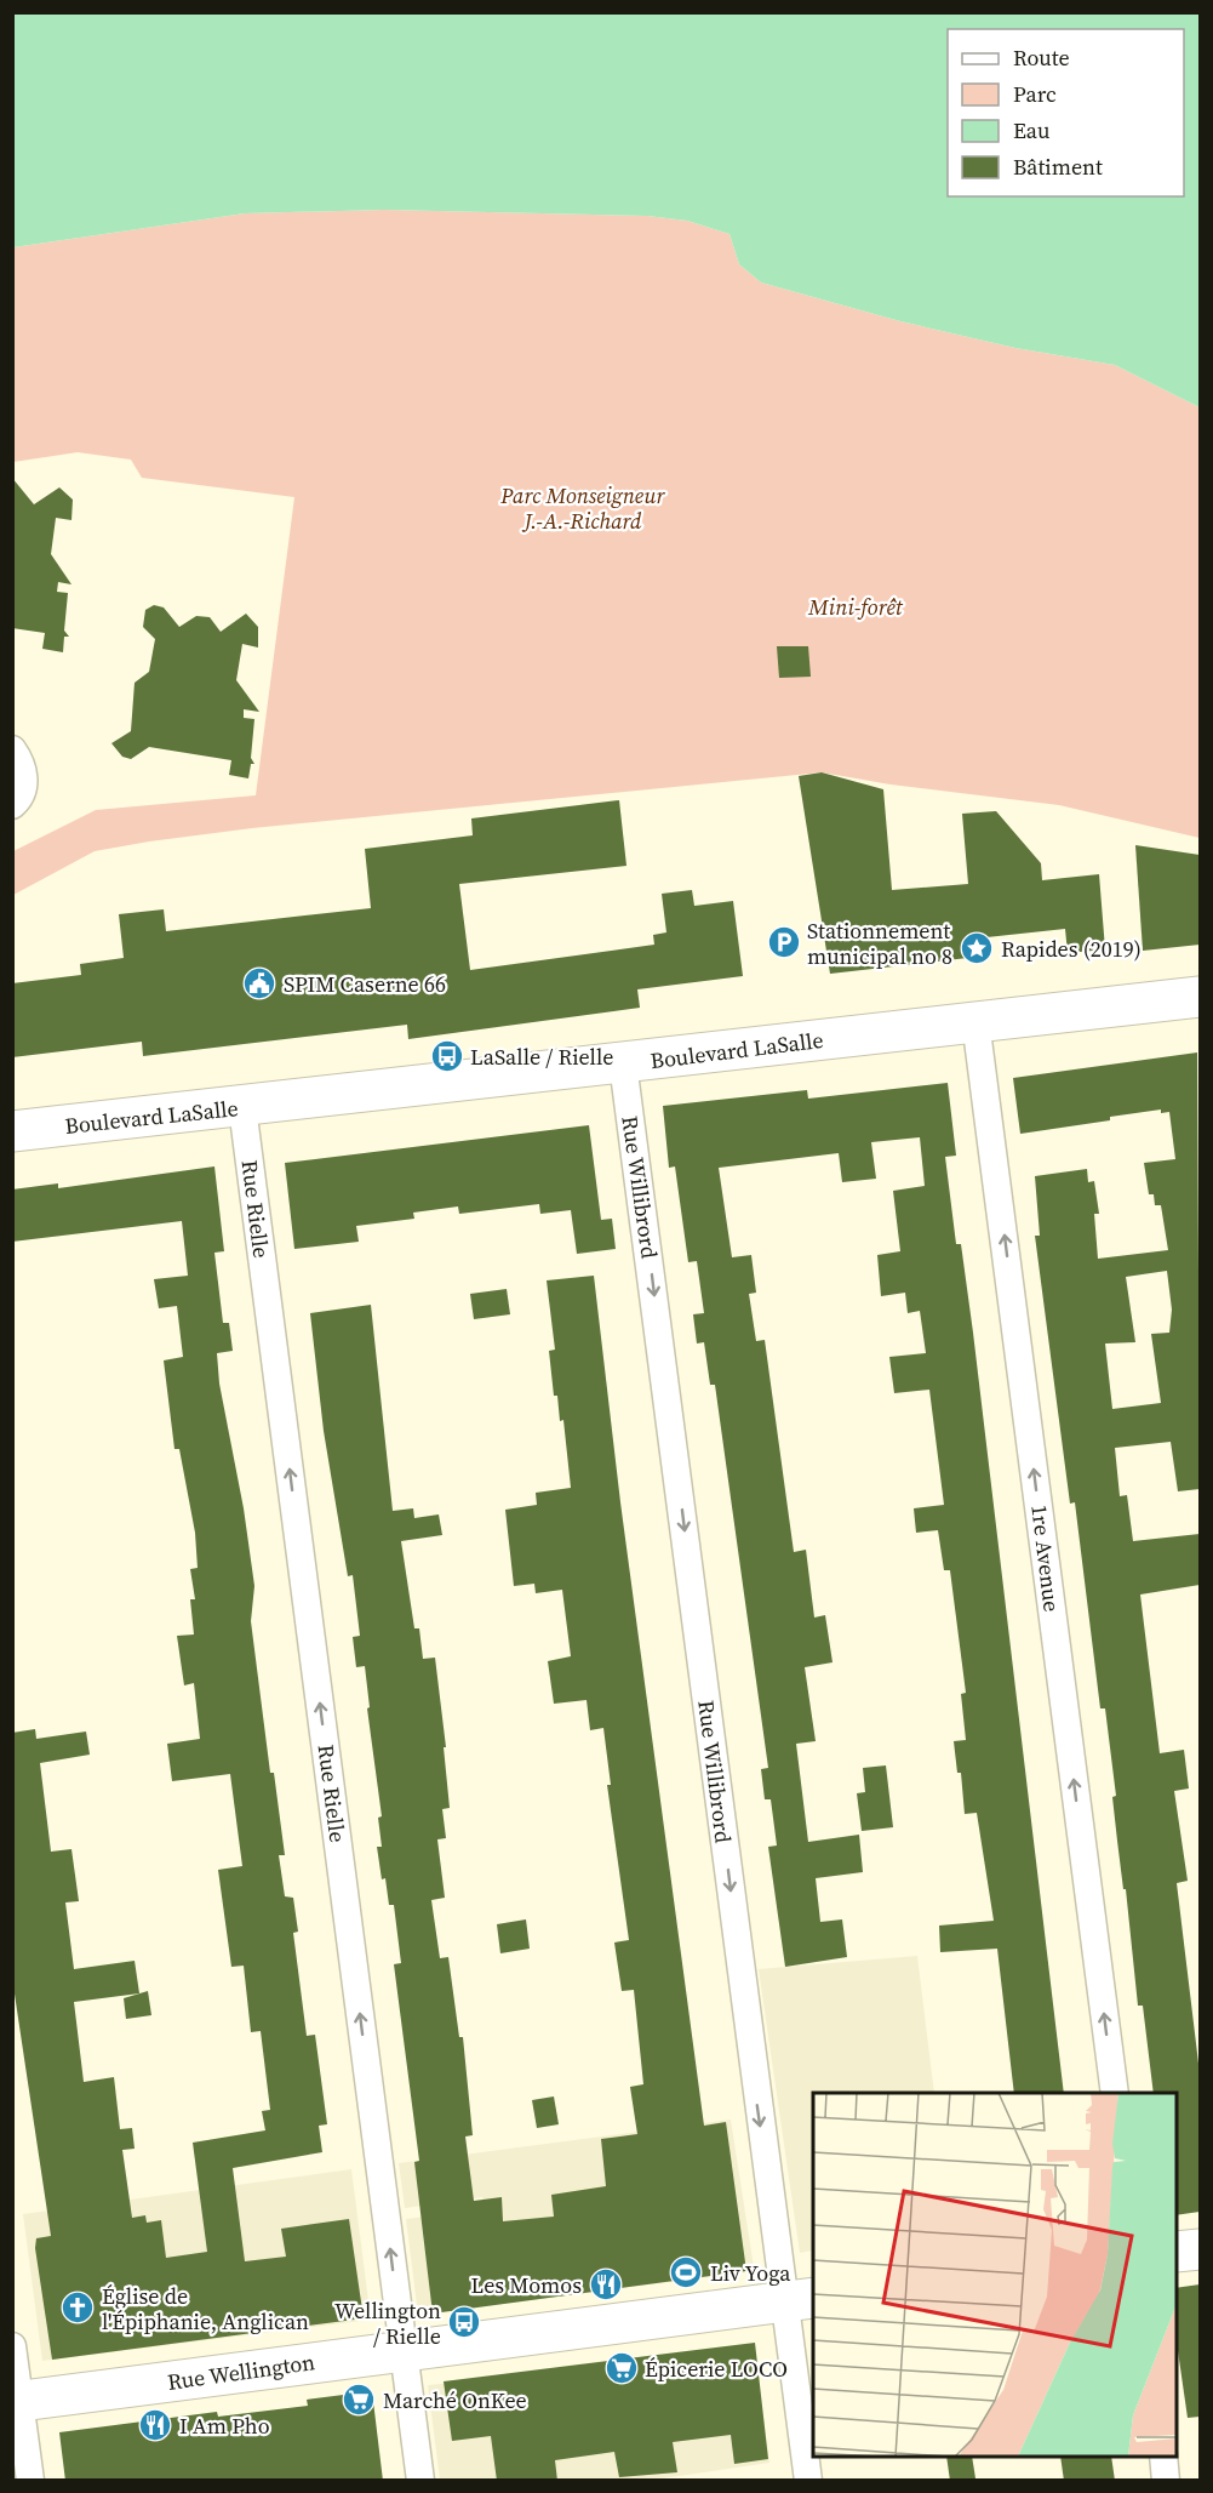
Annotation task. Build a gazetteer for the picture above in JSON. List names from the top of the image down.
{
  "streets": {
    "main road": ["Boulevard LaSalle", "Rue Wellington"],
    "street": ["Rue Willibrord", "Rue Rielle", "1re Avenue"]
  },
  "crossings": [
    ["Boulevard LaSalle", "Rue Willibrord"],
    ["Boulevard LaSalle", "Rue Rielle"],
    ["Boulevard LaSalle", "1re Avenue"],
    ["Rue Willibrord", "Rue Wellington"],
    ["Rue Rielle", "Rue Wellington"]
  ],
  "one_way": ["Rue Willibrord", "Rue Rielle", "1re Avenue"],
  "parks": ["Parc Monseigneur J.-A.-Richard", "Mini-forêt"],
  "places": {
    "parking": ["Stationnement municipal no 8"],
    "place": ["Rapides (2019)"],
    "public building": ["SPIM Caserne 66"],
    "bus stop": ["LaSalle / Rielle", "Wellington / Rielle"],
    "sports": ["Liv Yoga"],
    "restaurant": ["Les Momos", "I Am Pho"],
    "church": ["Église de l'Épiphanie, Anglican"],
    "supermarket": ["Épicerie LOCO", "Marché OnKee"]
  },
  "legend": [
    "Route",
    "Parc",
    "Eau",
    "Bâtiment"
  ]
}
